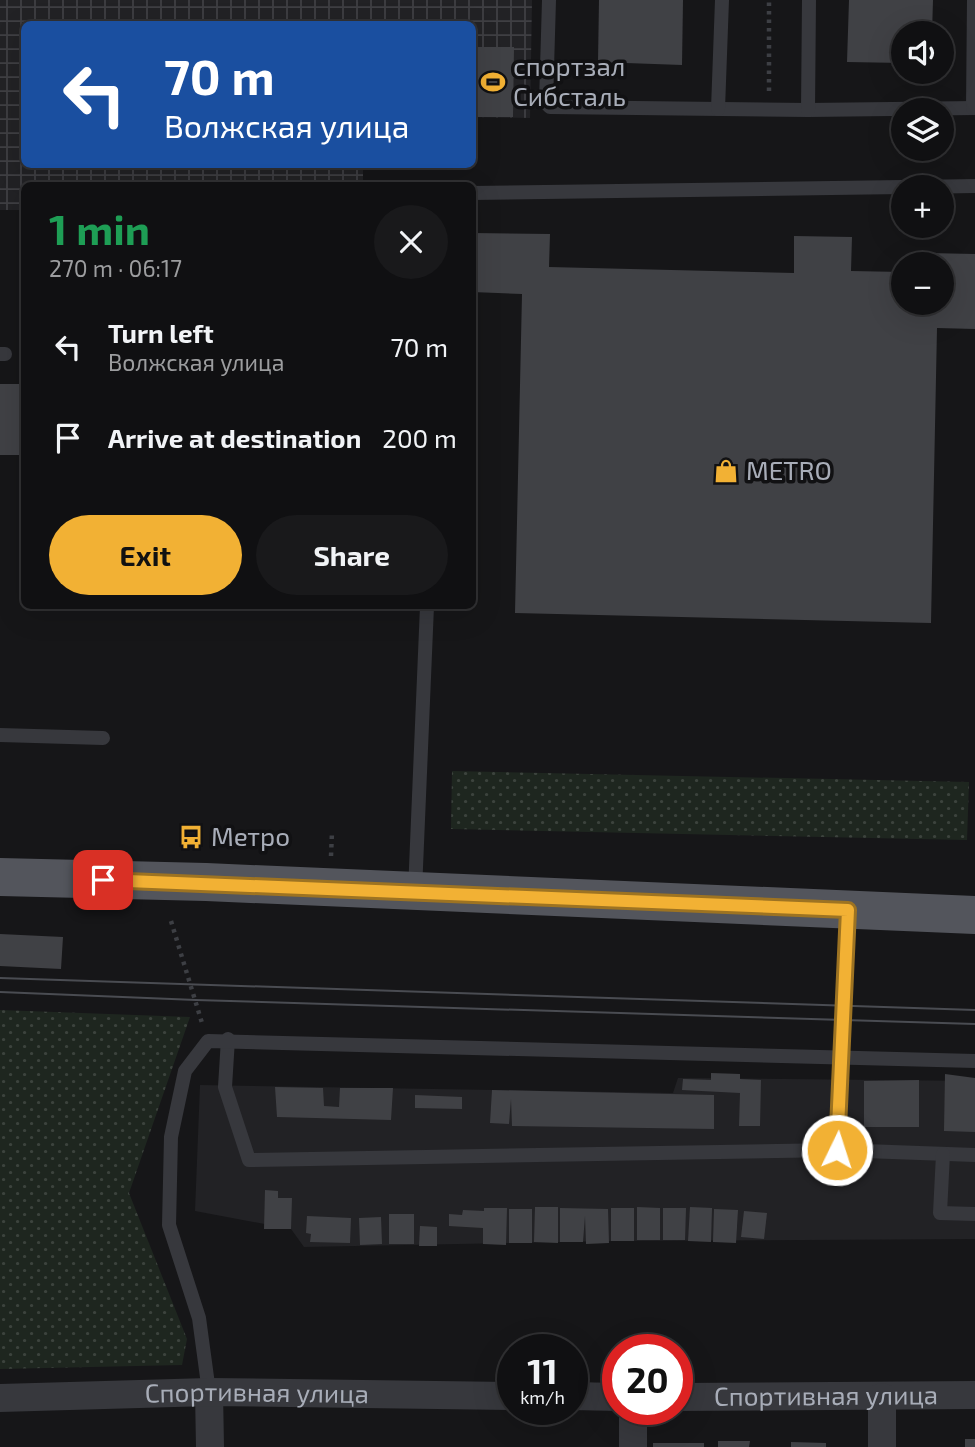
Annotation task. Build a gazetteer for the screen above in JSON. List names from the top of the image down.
{
  "streets": {
    "street": ["Спортивная улица"]
  },
  "places": {
    "sports": ["спортзал Сибсталь"],
    "shop": ["METRO"],
    "bus stop": ["Метро"]
  },
  "page": {
    "map_buttons": ["+", "−"],
    "turn": ["70 m", "Волжская улица"],
    "heading": ["1 min", "270 m · 06:17"],
    "list": [
      {
        "name": "Turn left",
        "note": "Волжская улица",
        "value": "70 m"
      },
      {
        "name": "Arrive at destination",
        "value": "200 m"
      }
    ],
    "buttons": ["Exit", "Share"],
    "speed": "11 km/h",
    "limit": "20"
  }
}
